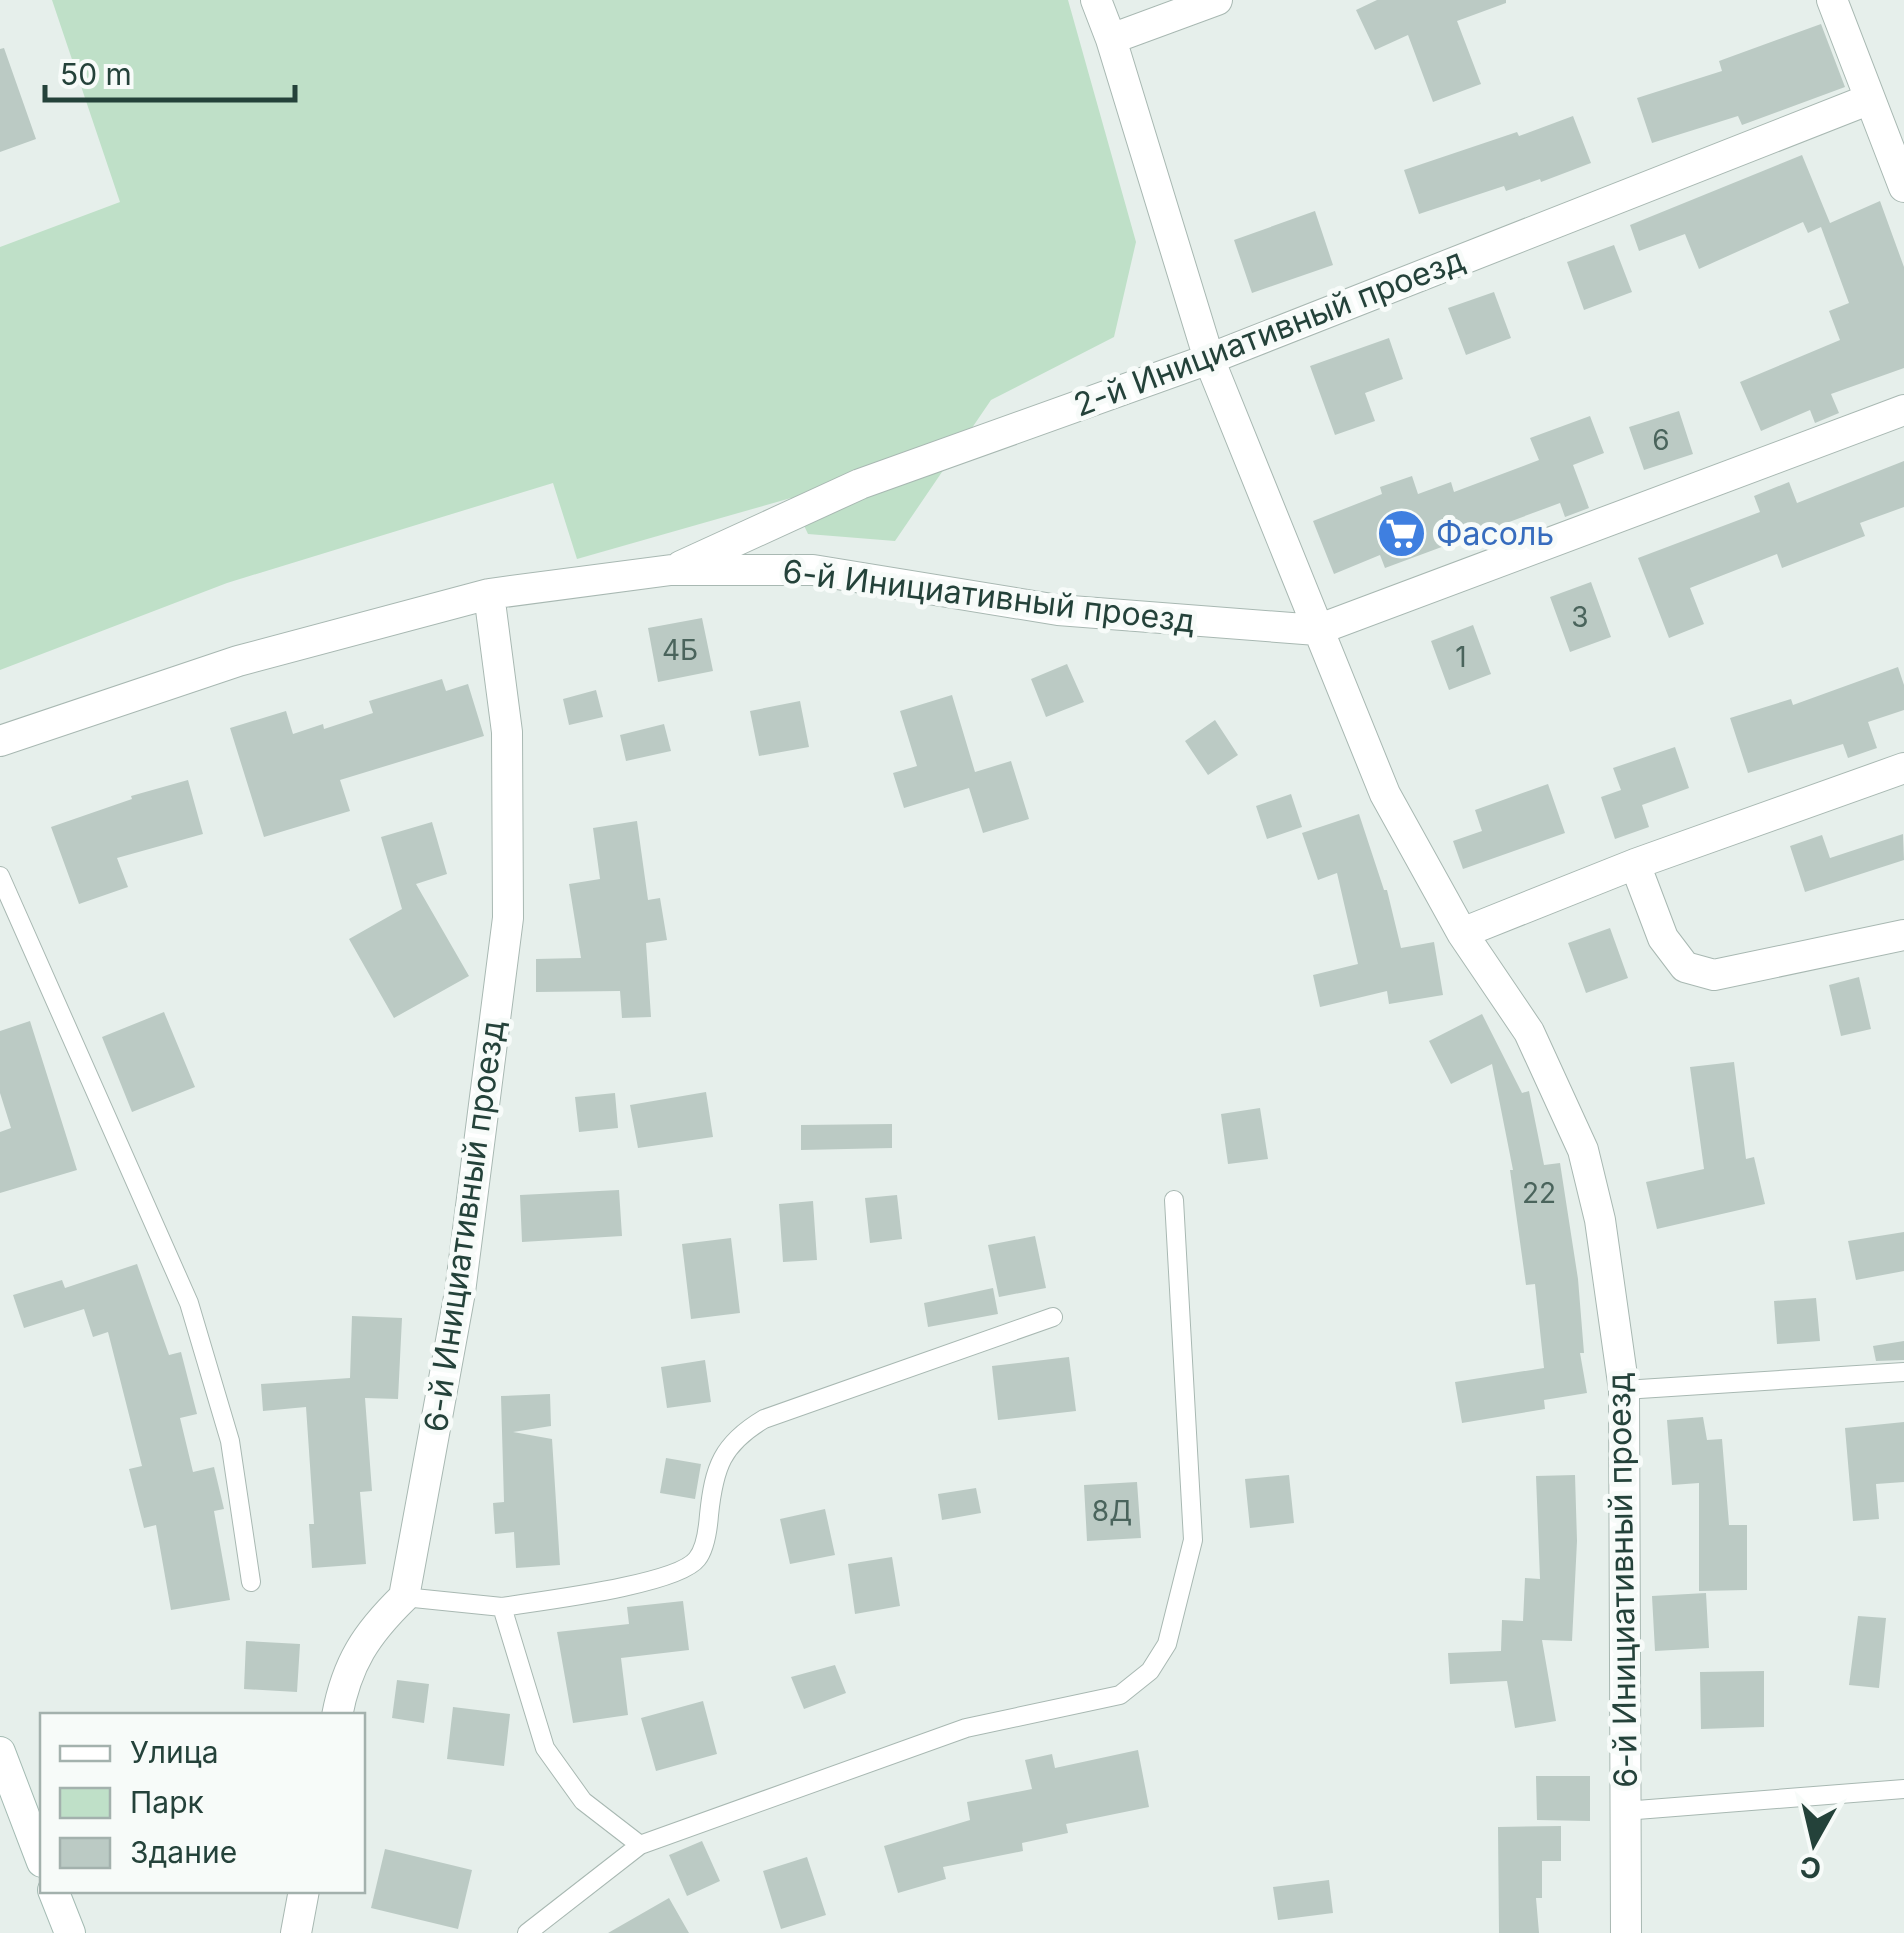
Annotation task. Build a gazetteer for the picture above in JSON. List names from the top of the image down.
{
  "streets": {
    "street": ["2-й Инициативный проезд", "6-й Инициативный проезд"]
  },
  "crossings": [
    ["2-й Инициативный проезд", "6-й Инициативный проезд"]
  ],
  "places": {
    "supermarket": ["Фасоль"]
  },
  "house_numbers": [
    "6",
    "3",
    "4Б",
    "1",
    "22",
    "8Д"
  ],
  "legend": ["Улица", "Парк", "Здание"],
  "scale_bar": "50 m",
  "north": "bottom"
}
